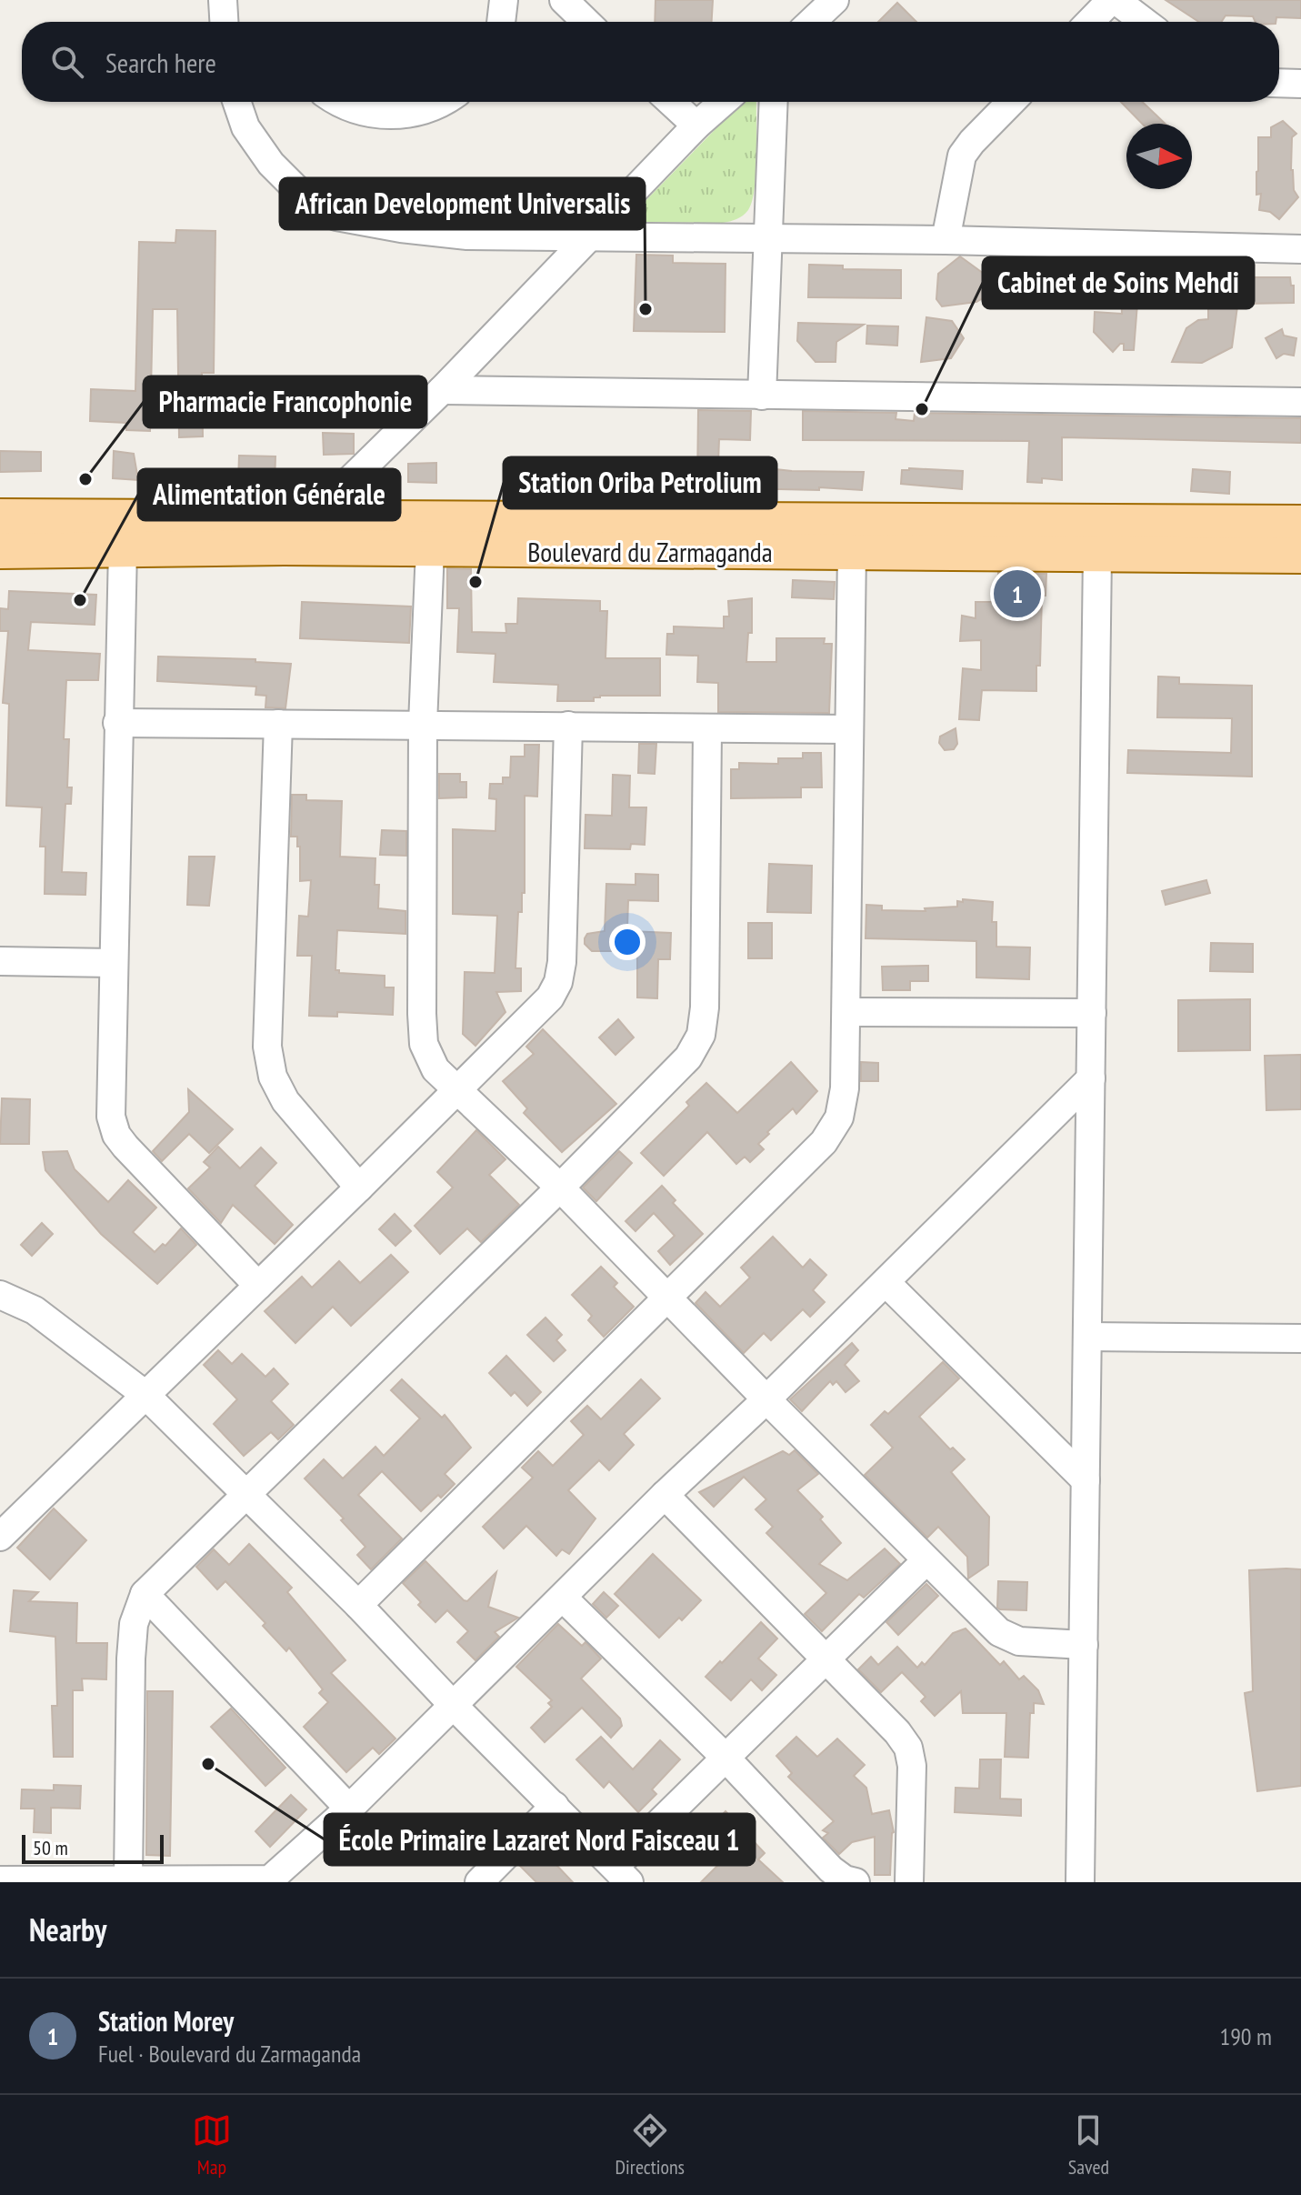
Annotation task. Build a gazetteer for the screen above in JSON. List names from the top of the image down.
{
  "streets": {
    "main road": ["Boulevard du Zarmaganda"]
  },
  "places": [
    "African Development Universalis",
    "Cabinet de Soins Mehdi",
    "Pharmacie Francophonie",
    "Station Oriba Petrolium",
    "Alimentation Générale",
    "École Primaire Lazaret Nord Faisceau 1"
  ],
  "scale_bar": "50 m",
  "north": "right",
  "page": {
    "search": "Search here",
    "pins": "1",
    "scale": "50 m",
    "heading": "Nearby",
    "list": [
      {
        "mark": "1",
        "name": "Station Morey",
        "note": "Fuel · Boulevard du Zarmaganda",
        "value": "190 m"
      }
    ],
    "nav": ["Map", "Directions", "Saved"]
  }
}
